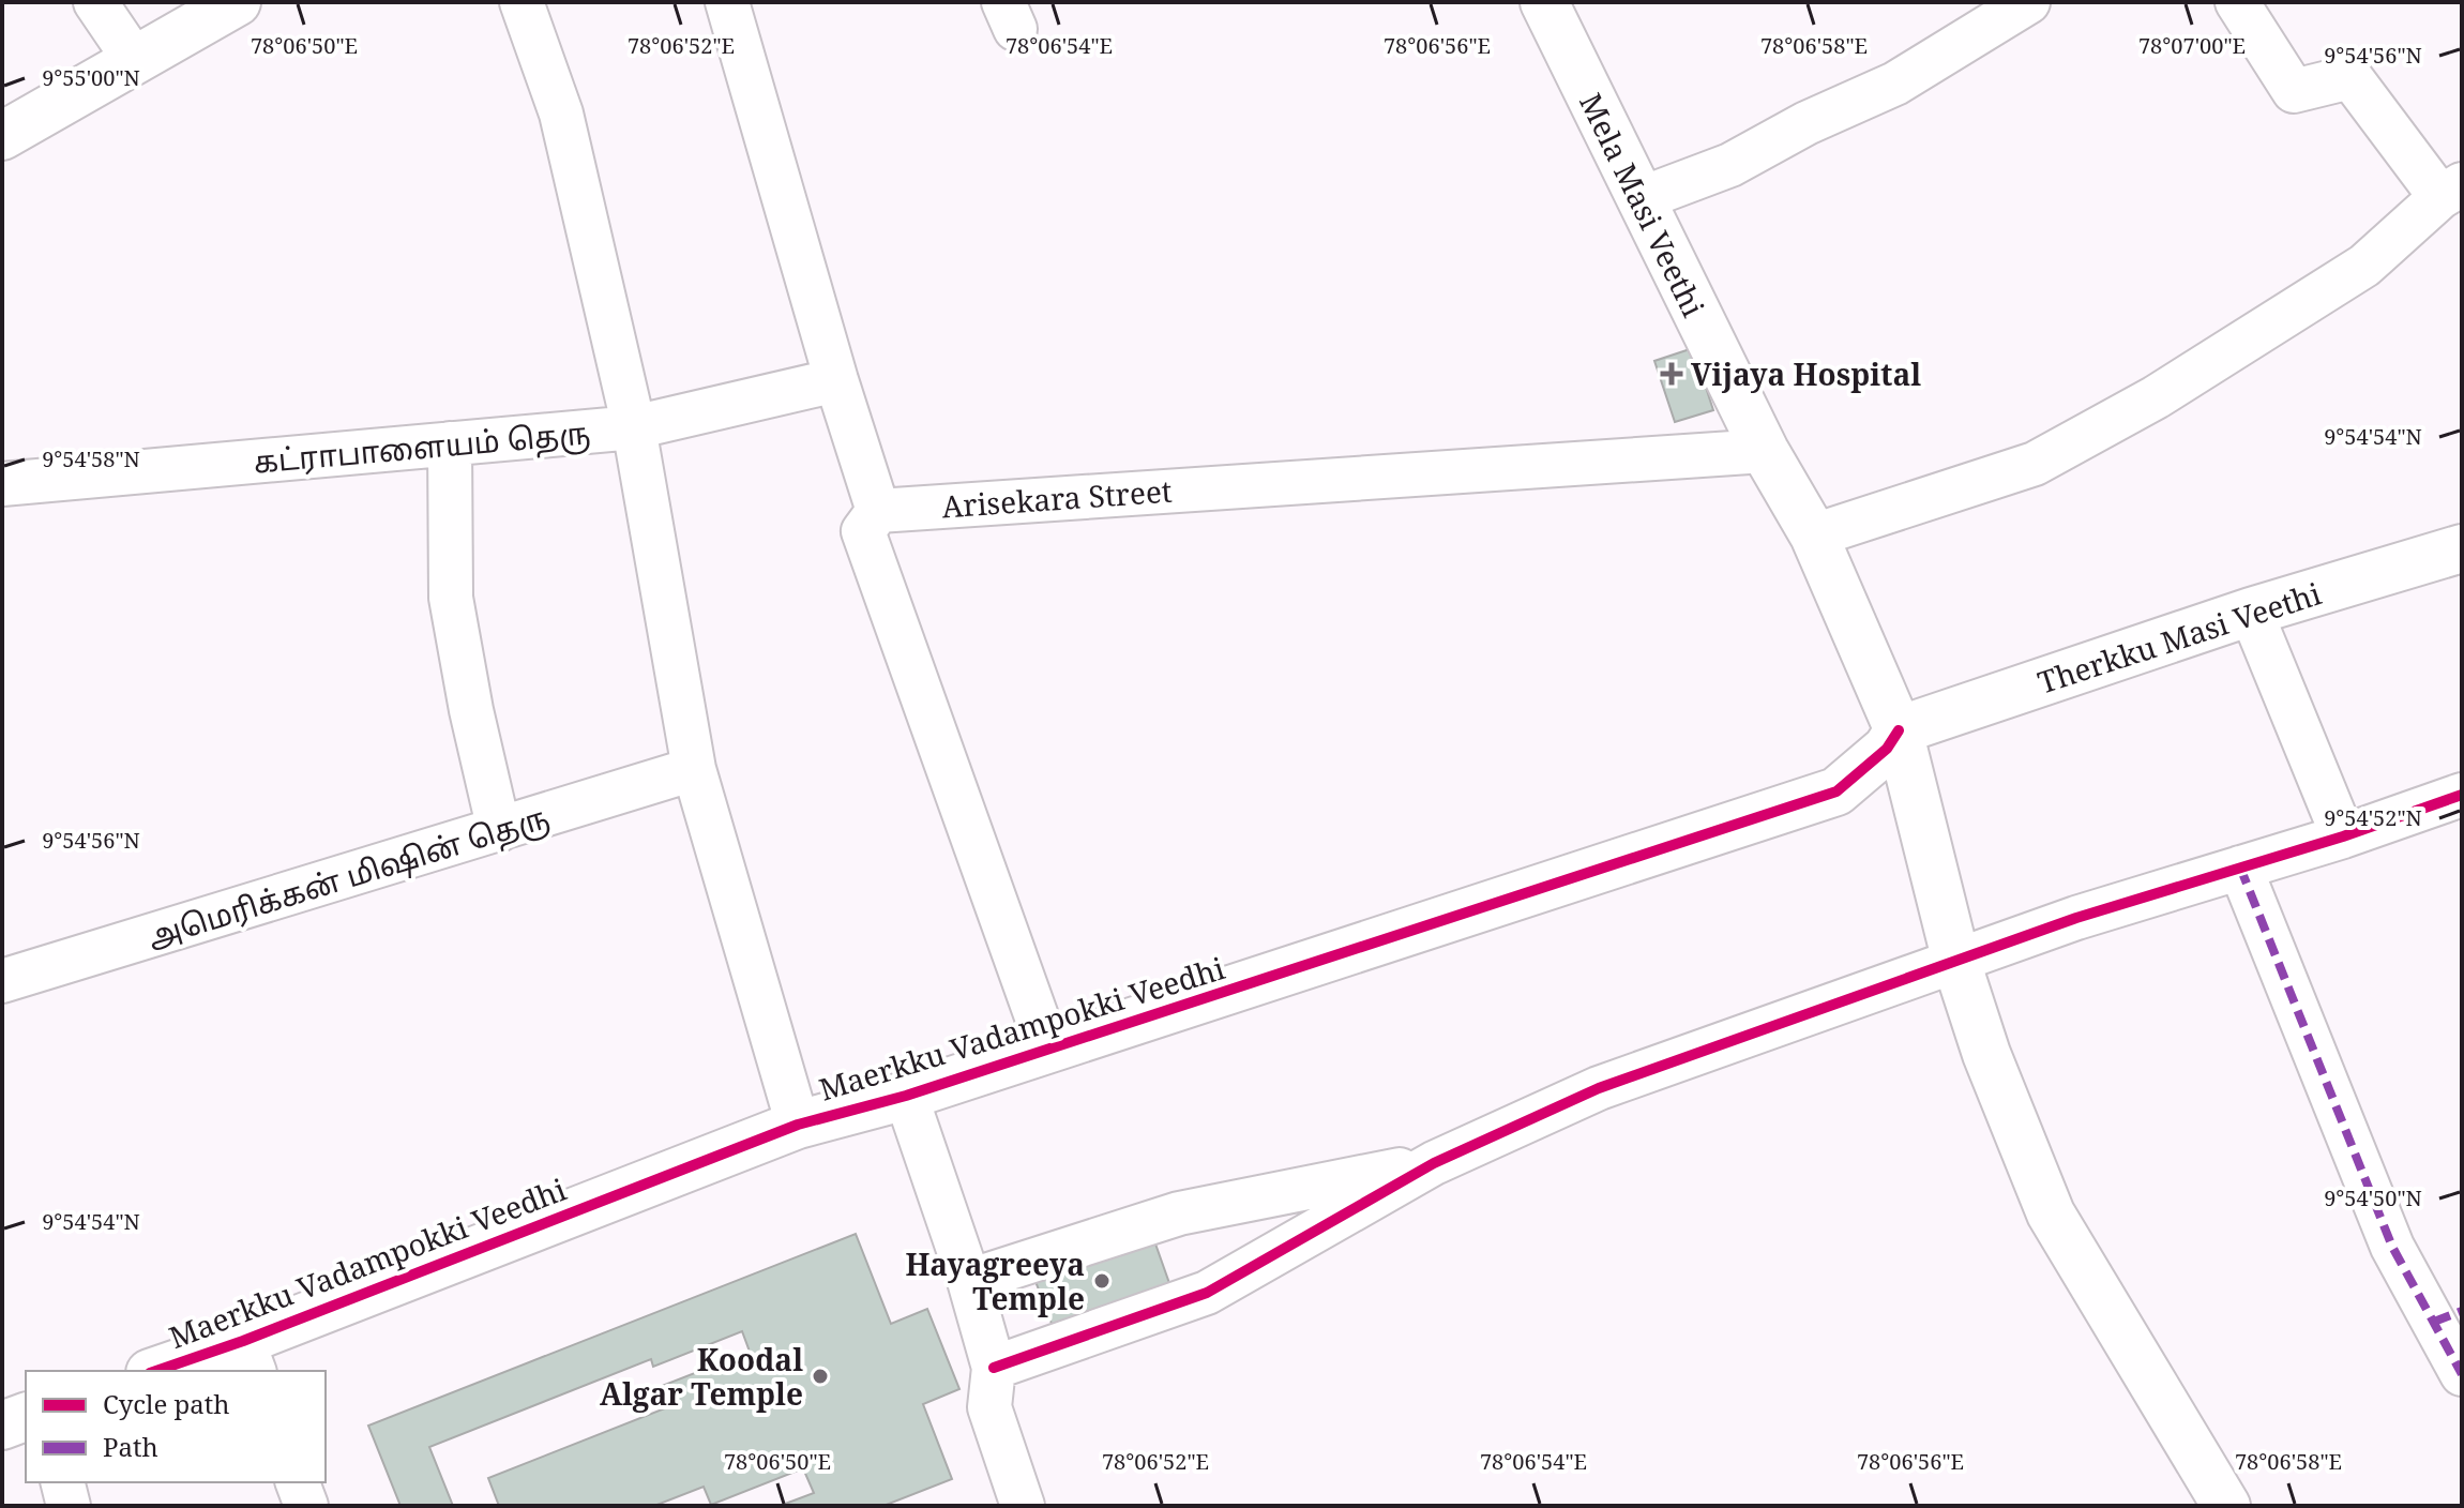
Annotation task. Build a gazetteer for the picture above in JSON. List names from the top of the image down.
{
  "streets": {
    "street": [
      "Mela Masi Veethi",
      "கட்ராபாளையம் தெரு",
      "Arisekara Street",
      "Therkku Masi Veethi",
      "அமெரிக்கன் மிஷின் தெரு",
      "Maerkku Vadampokki Veedhi"
    ]
  },
  "crossings": [
    ["Mela Masi Veethi", "Arisekara Street"],
    ["Mela Masi Veethi", "Therkku Masi Veethi"],
    ["Mela Masi Veethi", "Maerkku Vadampokki Veedhi"],
    ["Therkku Masi Veethi", "Maerkku Vadampokki Veedhi"]
  ],
  "places": {
    "health": ["Vijaya Hospital"],
    "other": ["Hayagreeya Temple", "Koodal Algar Temple"]
  },
  "legend": ["Cycle path", "Path"],
  "coordinates": [
    "78°06'50\"E",
    "78°06'52\"E",
    "78°06'54\"E",
    "78°06'56\"E",
    "78°06'58\"E",
    "78°07'00\"E",
    "9°54'56\"N",
    "9°55'00\"N",
    "9°54'54\"N",
    "9°54'58\"N",
    "9°54'52\"N",
    "9°54'50\"N"
  ]
}
